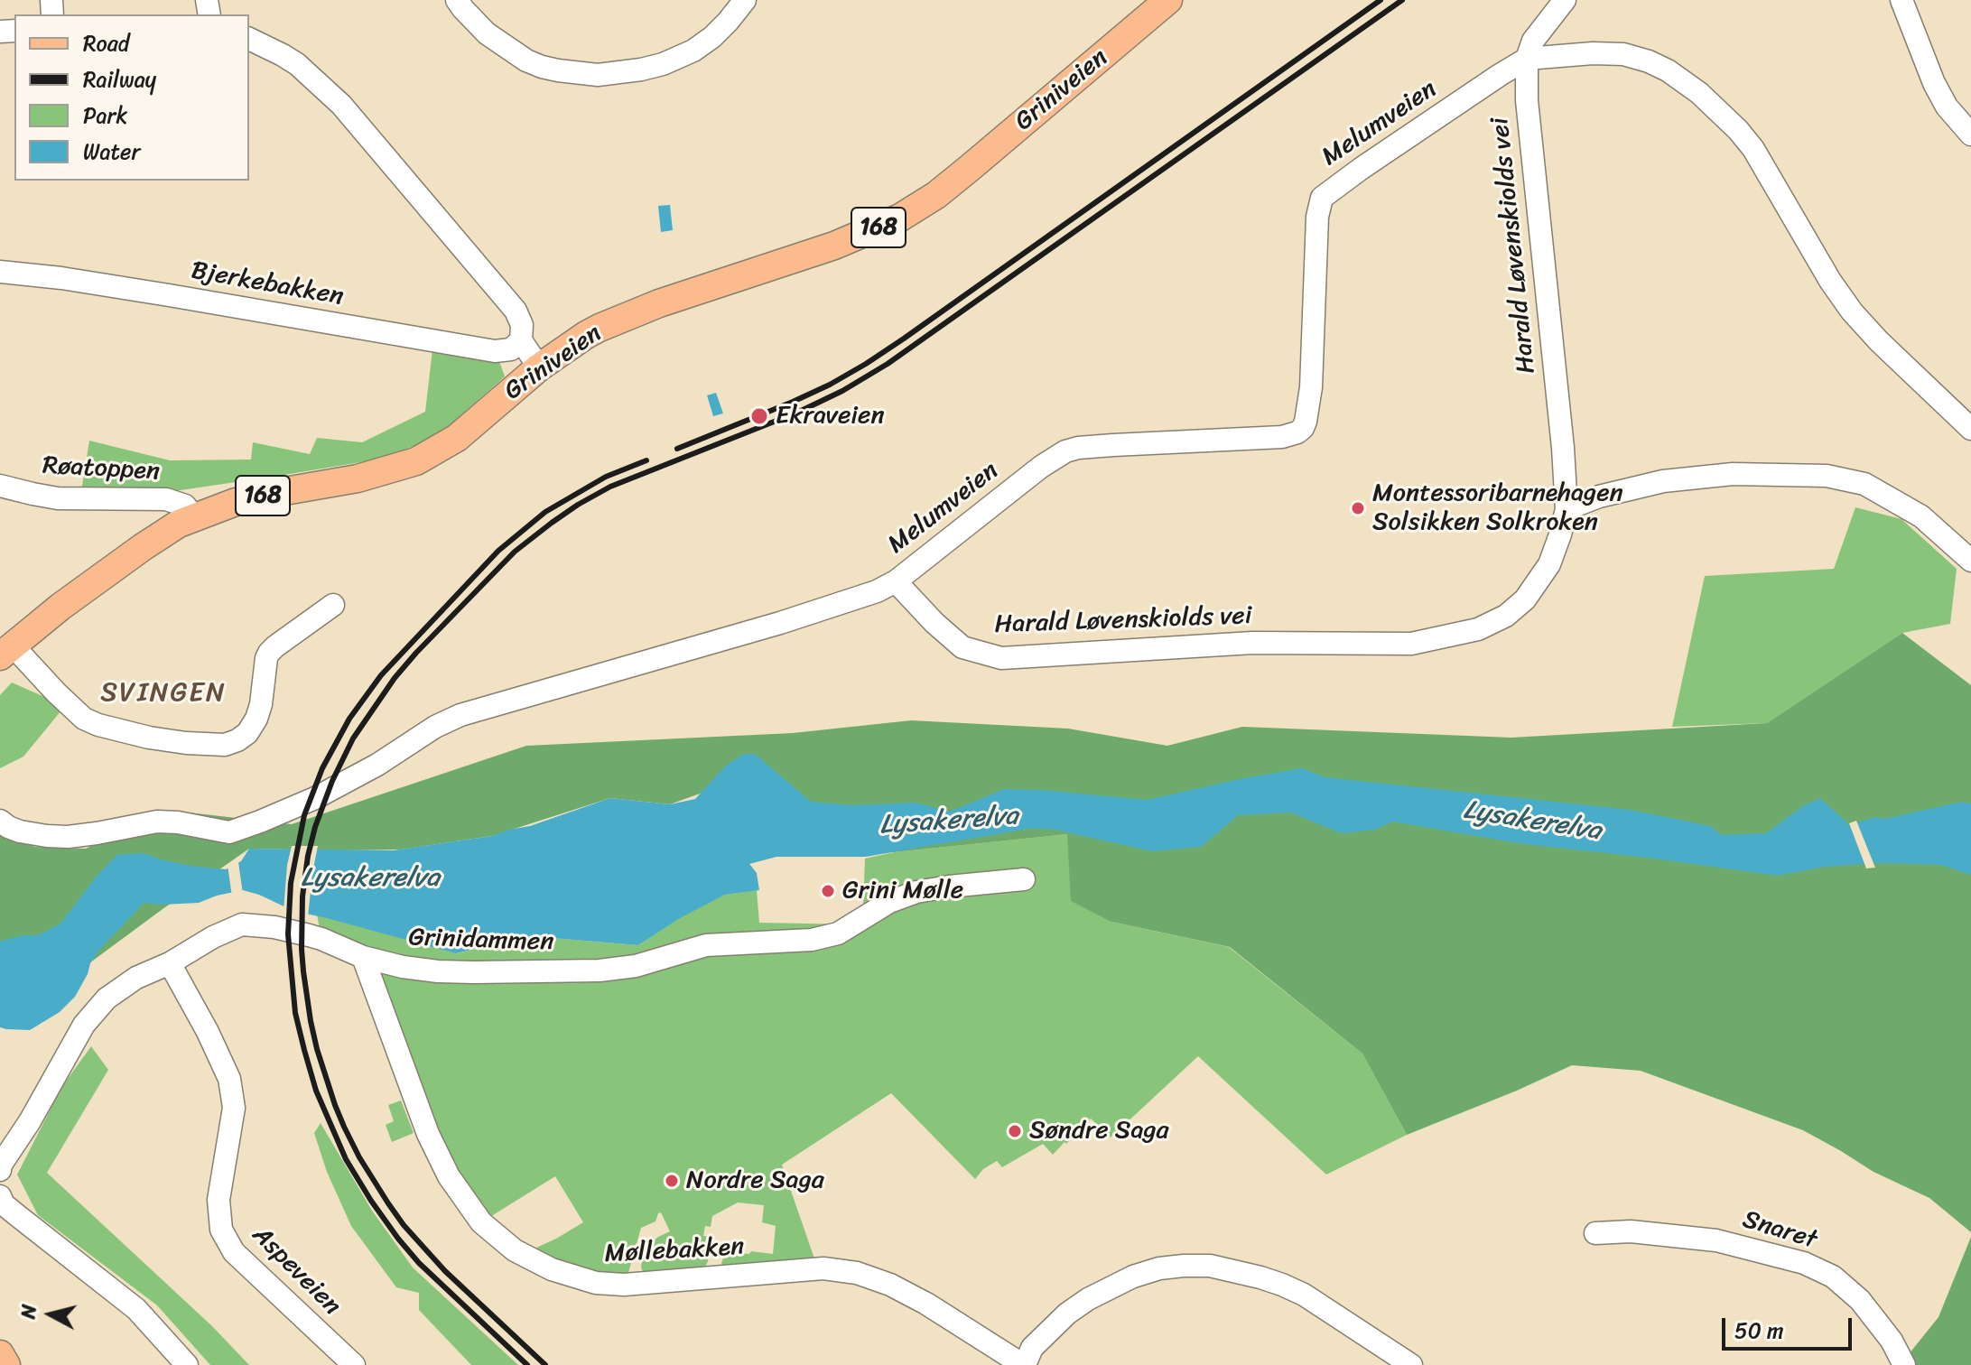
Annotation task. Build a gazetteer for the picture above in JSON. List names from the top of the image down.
{
  "streets": {
    "main road": ["Griniveien", "168"],
    "street": [
      "Melumveien",
      "Harald Løvenskiolds vei",
      "Bjerkebakken",
      "Røatoppen",
      "Grinidammen",
      "Snaret",
      "Møllebakken",
      "Aspeveien"
    ]
  },
  "crossings": [
    ["Griniveien", "Røatoppen"],
    ["Melumveien", "Harald Løvenskiolds vei"],
    ["Grinidammen", "Møllebakken"],
    ["Grinidammen", "Aspeveien"]
  ],
  "districts": ["SVINGEN"],
  "water": ["Lysakerelva"],
  "places": [
    "Ekraveien",
    "Montessoribarnehagen Solsikken Solkroken",
    "Grini Mølle",
    "Søndre Saga",
    "Nordre Saga"
  ],
  "legend": [
    "Road",
    "Railway",
    "Park",
    "Water"
  ],
  "scale_bar": "50 m",
  "north": "left"
}
